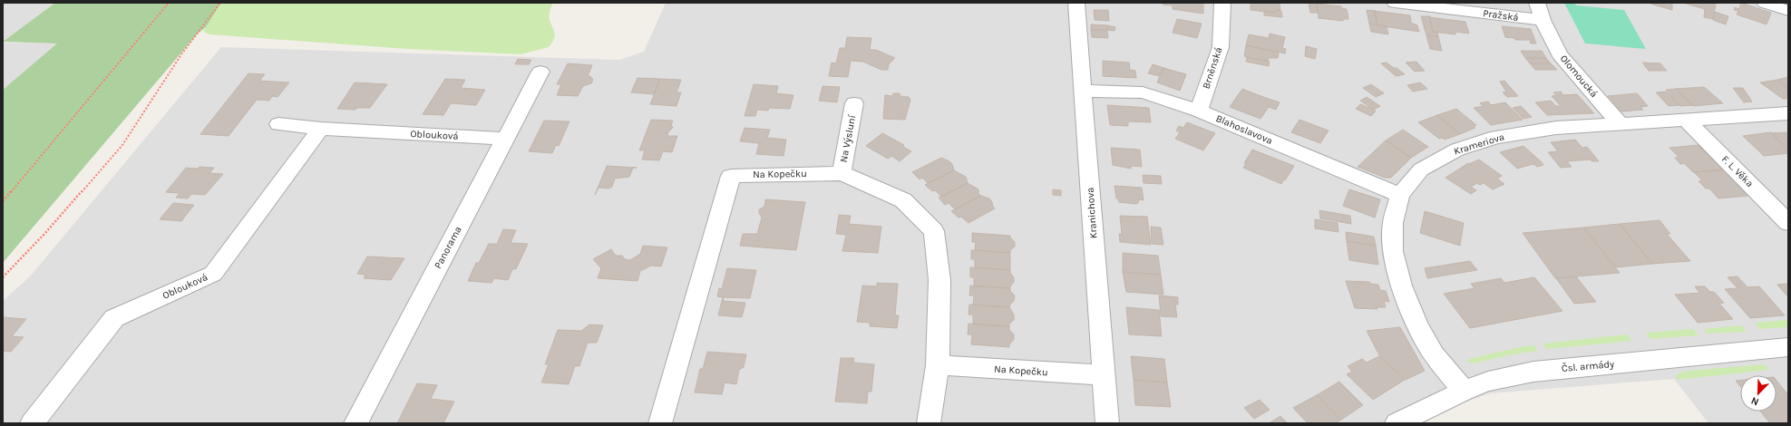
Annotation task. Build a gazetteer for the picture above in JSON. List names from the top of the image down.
{
  "streets": {
    "street": [
      "Pražská",
      "Brněnská",
      "Olomoucká",
      "Blahoslavova",
      "Oblouková",
      "Na Výsluní",
      "Krameriova",
      "F. L. Věka",
      "Na Kopečku",
      "Kranichova",
      "Panorama",
      "Čsl. armády"
    ]
  },
  "crossings": [
    ["Pražská", "Olomoucká"],
    ["Brněnská", "Blahoslavova"],
    ["Olomoucká", "Krameriova"],
    ["Blahoslavova", "Krameriova"],
    ["Blahoslavova", "Kranichova"],
    ["Oblouková", "Panorama"],
    ["Na Výsluní", "Na Kopečku"],
    ["Krameriova", "F. L. Věka"],
    ["Krameriova", "Čsl. armády"],
    ["Na Kopečku", "Kranichova"]
  ],
  "north": "bottom left"
}
